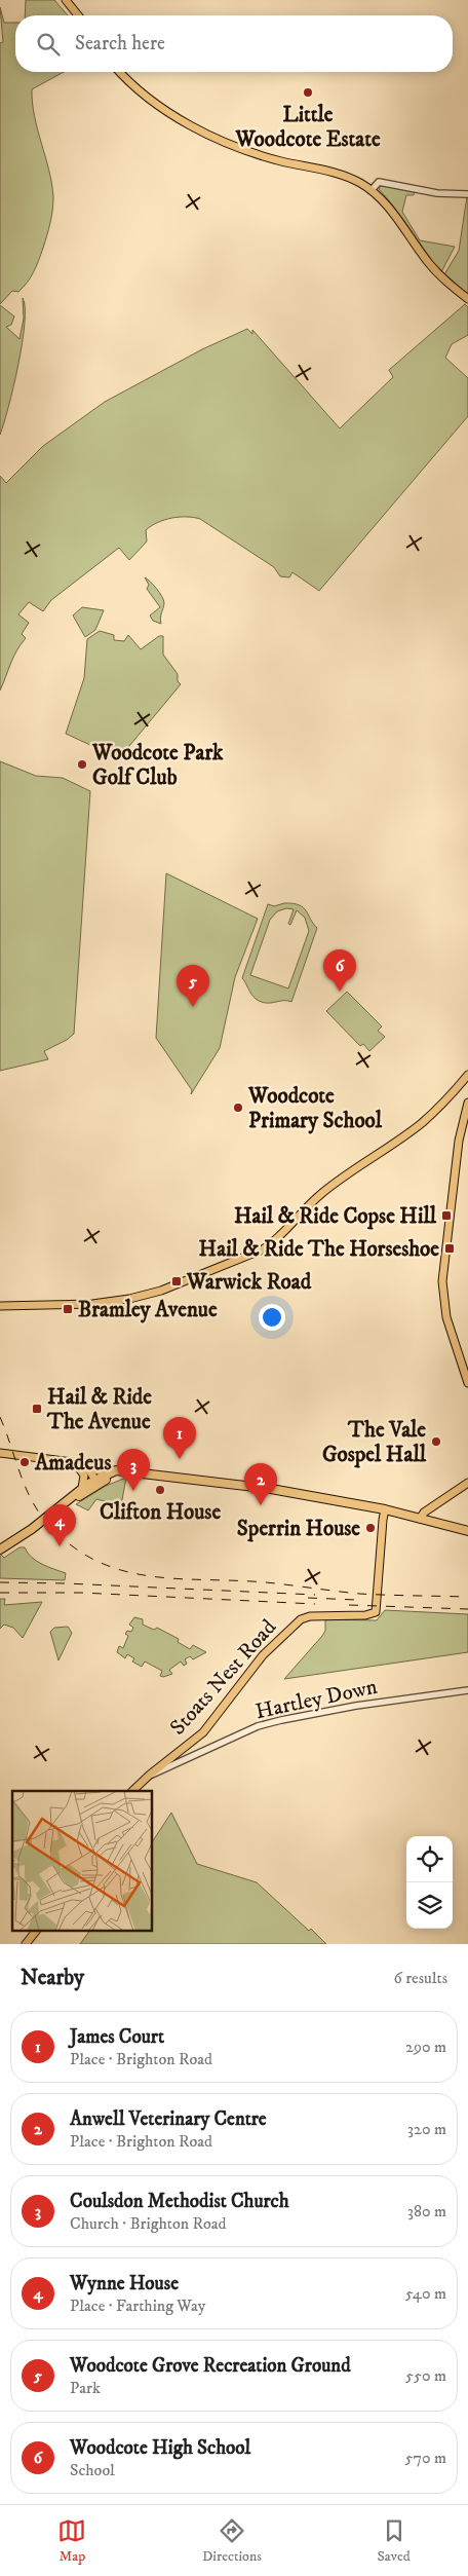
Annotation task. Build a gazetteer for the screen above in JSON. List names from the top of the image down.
{
  "streets": {
    "main road": ["Stoats Nest Road"],
    "street": ["Hartley Down"]
  },
  "crossings": [
    ["Stoats Nest Road", "Hartley Down"]
  ],
  "places": {
    "other": [
      "Little Woodcote Estate",
      "Woodcote Park Golf Club",
      "Woodcote Primary School",
      "The Vale Gospel Hall",
      "Amadeus",
      "Clifton House",
      "Sperrin House"
    ],
    "transit": [
      "Hail & Ride Copse Hill",
      "Hail & Ride The Horseshoe",
      "Warwick Road",
      "Bramley Avenue",
      "Hail & Ride The Avenue"
    ]
  },
  "page": {
    "search": "Search here",
    "pins": [
      "6",
      "5",
      "1",
      "3",
      "2",
      "4"
    ],
    "heading": ["Nearby", "6 results"],
    "list": [
      {
        "mark": "1",
        "name": "James Court",
        "note": "Place · Brighton Road",
        "value": "290 m"
      },
      {
        "mark": "2",
        "name": "Anwell Veterinary Centre",
        "note": "Place · Brighton Road",
        "value": "320 m"
      },
      {
        "mark": "3",
        "name": "Coulsdon Methodist Church",
        "note": "Church · Brighton Road",
        "value": "380 m"
      },
      {
        "mark": "4",
        "name": "Wynne House",
        "note": "Place · Farthing Way",
        "value": "540 m"
      },
      {
        "mark": "5",
        "name": "Woodcote Grove Recreation Ground",
        "note": "Park",
        "value": "550 m"
      },
      {
        "mark": "6",
        "name": "Woodcote High School",
        "note": "School",
        "value": "570 m"
      }
    ],
    "nav": ["Map", "Directions", "Saved"]
  }
}
